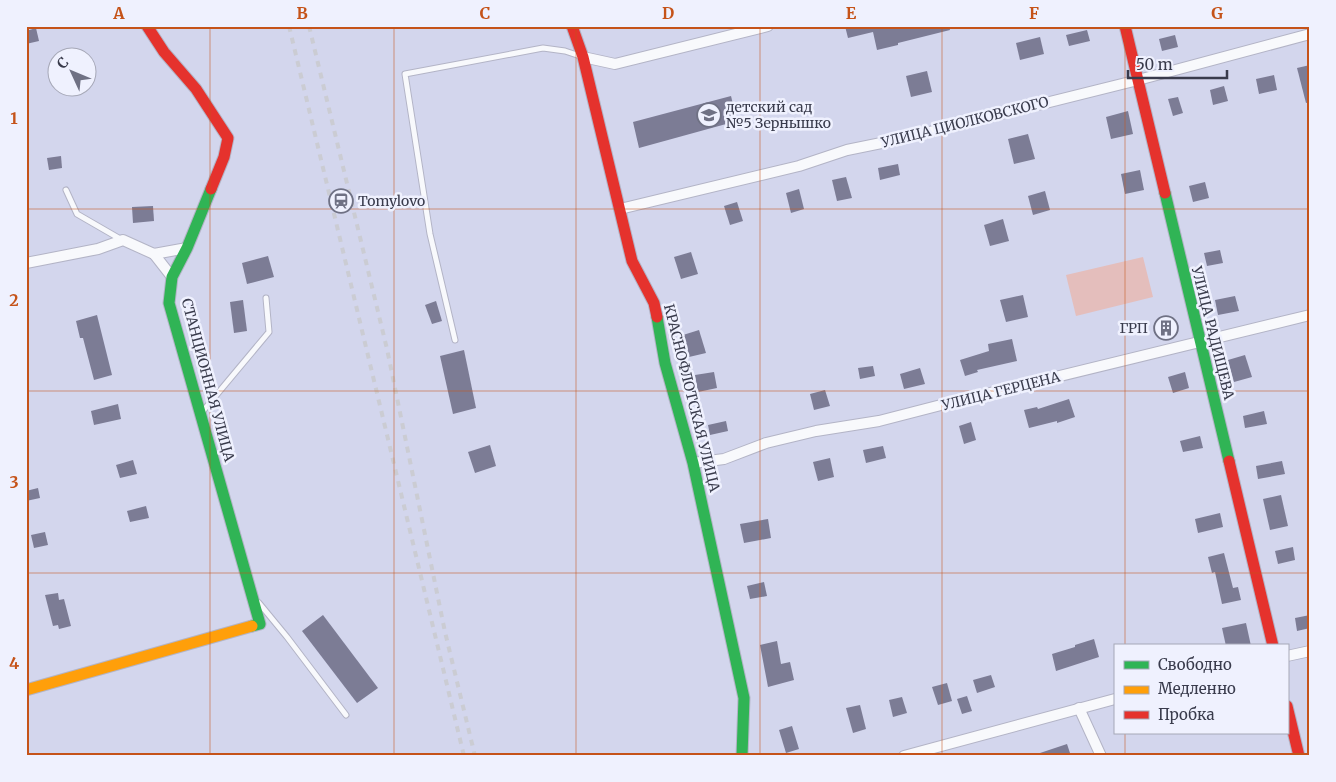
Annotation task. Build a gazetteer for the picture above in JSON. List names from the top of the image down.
{
  "streets": {
    "street": [
      "УЛИЦА ЦИОЛКОВСКОГО",
      "УЛИЦА РАДИЩЕВА",
      "СТАНЦИОННАЯ УЛИЦА",
      "УЛИЦА ГЕРЦЕНА",
      "КРАСНОФЛОТСКАЯ УЛИЦА"
    ]
  },
  "crossings": [
    ["УЛИЦА ЦИОЛКОВСКОГО", "УЛИЦА РАДИЩЕВА"],
    ["УЛИЦА ЦИОЛКОВСКОГО", "КРАСНОФЛОТСКАЯ УЛИЦА"],
    ["УЛИЦА РАДИЩЕВА", "УЛИЦА ГЕРЦЕНА"],
    ["УЛИЦА ГЕРЦЕНА", "КРАСНОФЛОТСКАЯ УЛИЦА"]
  ],
  "places": {
    "school or university": ["детский сад №5 Зернышко"],
    "station": ["Tomylovo"],
    "building": ["ГРП"]
  },
  "legend": ["Свободно", "Медленно", "Пробка"],
  "scale_bar": "50 m",
  "north": "top left",
  "grid": {
    "columns": [
      "A",
      "B",
      "C",
      "D",
      "E",
      "F",
      "G"
    ],
    "rows": [
      "1",
      "2",
      "3",
      "4"
    ]
  }
}
